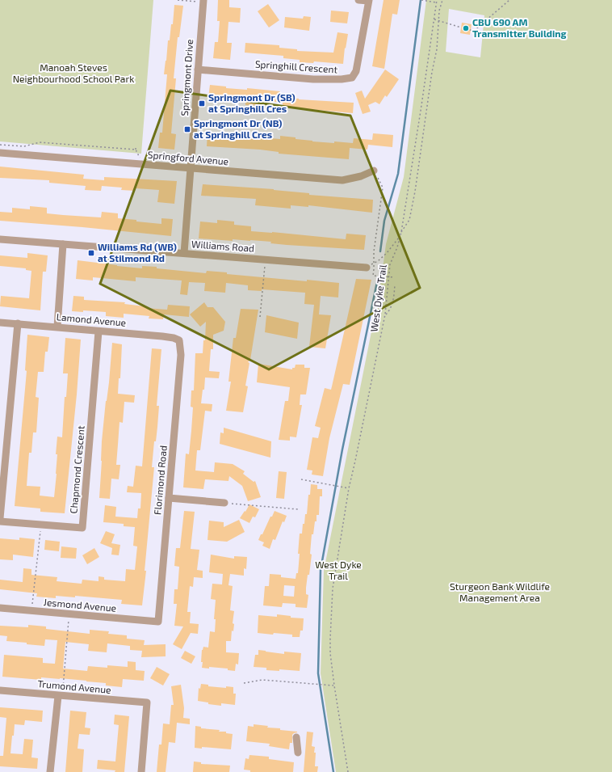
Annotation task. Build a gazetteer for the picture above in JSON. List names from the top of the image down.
{
  "streets": {
    "street": [
      "Springhill Crescent",
      "Springmont Drive",
      "Springford Avenue",
      "Williams Road",
      "Lamond Avenue",
      "Chapmond Crescent",
      "Florimond Road",
      "Jesmond Avenue",
      "Trumond Avenue"
    ],
    "path": ["West Dyke Trail"]
  },
  "crossings": [
    ["Springhill Crescent", "Springmont Drive"],
    ["Springmont Drive", "Springford Avenue"],
    ["Springmont Drive", "Williams Road"],
    ["Lamond Avenue", "Chapmond Crescent"],
    ["Lamond Avenue", "Florimond Road"],
    ["Florimond Road", "Jesmond Avenue"]
  ],
  "parks": ["Manoah Steves Neighbourhood School Park", "West Dyke Trail", "Sturgeon Bank Wildlife Management Area"],
  "places": {
    "other": ["CBU 690 AM Transmitter Building"],
    "transit": ["Springmont Dr (SB) at Springhill Cres", "Springmont Dr (NB) at Springhill Cres", "Williams Rd (WB) at Stilmond Rd"]
  }
}
